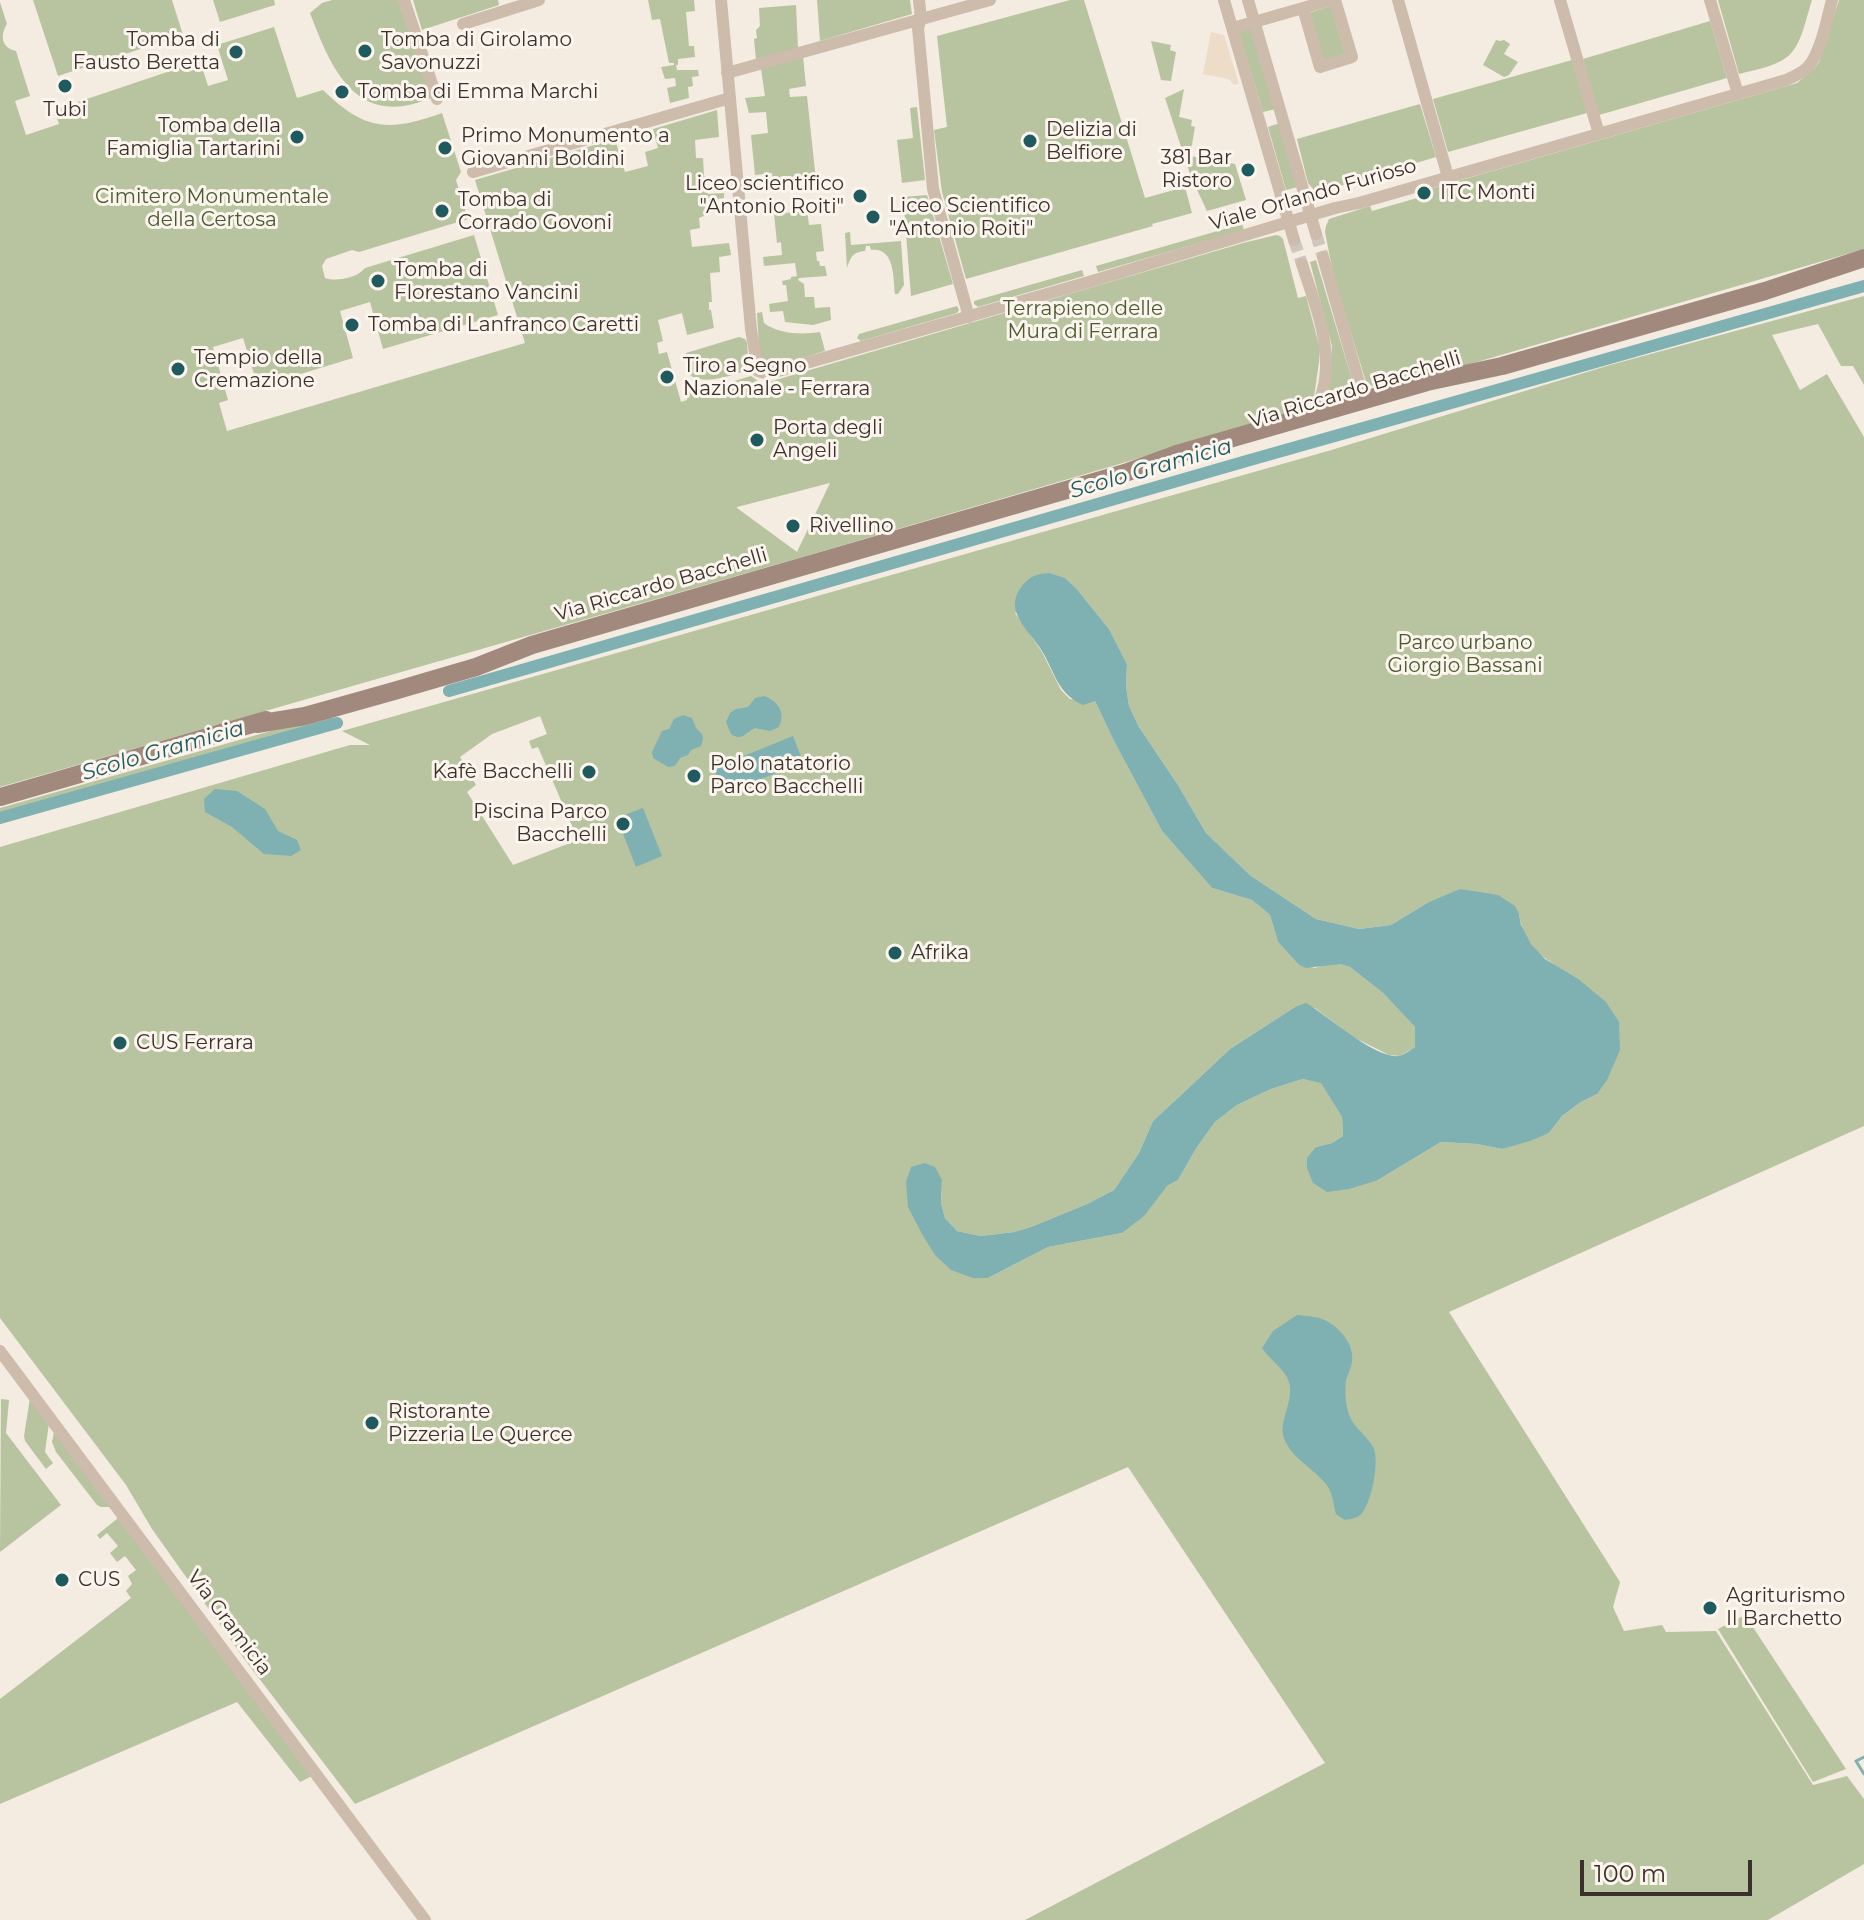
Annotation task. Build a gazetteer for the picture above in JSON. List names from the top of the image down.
{
  "streets": {
    "main road": ["Via Riccardo Bacchelli"],
    "street": ["Viale Orlando Furioso", "Via Gramicia"]
  },
  "water": ["Scolo Gramicia"],
  "parks": ["Cimitero Monumentale della Certosa", "Terrapieno delle Mura di Ferrara", "Parco urbano Giorgio Bassani"],
  "places": [
    "Tomba di Girolamo Savonuzzi",
    "Tomba di Fausto Beretta",
    "Tubi",
    "Tomba di Emma Marchi",
    "Tomba della Famiglia Tartarini",
    "Delizia di Belfiore",
    "Primo Monumento a Giovanni Boldini",
    "381 Bar Ristoro",
    "ITC Monti",
    "Liceo scientifico \"Antonio Roiti\"",
    "Tomba di Corrado Govoni",
    "Liceo Scientifico \"Antonio Roiti\"",
    "Tomba di Florestano Vancini",
    "Tomba di Lanfranco Caretti",
    "Tempio della Cremazione",
    "Tiro a Segno Nazionale - Ferrara",
    "Porta degli Angeli",
    "Rivellino",
    "Kafè Bacchelli",
    "Polo natatorio Parco Bacchelli",
    "Piscina Parco Bacchelli",
    "Afrika",
    "CUS Ferrara",
    "Ristorante Pizzeria Le Querce",
    "CUS",
    "Agriturismo Il Barchetto"
  ],
  "scale_bar": "100 m"
}
